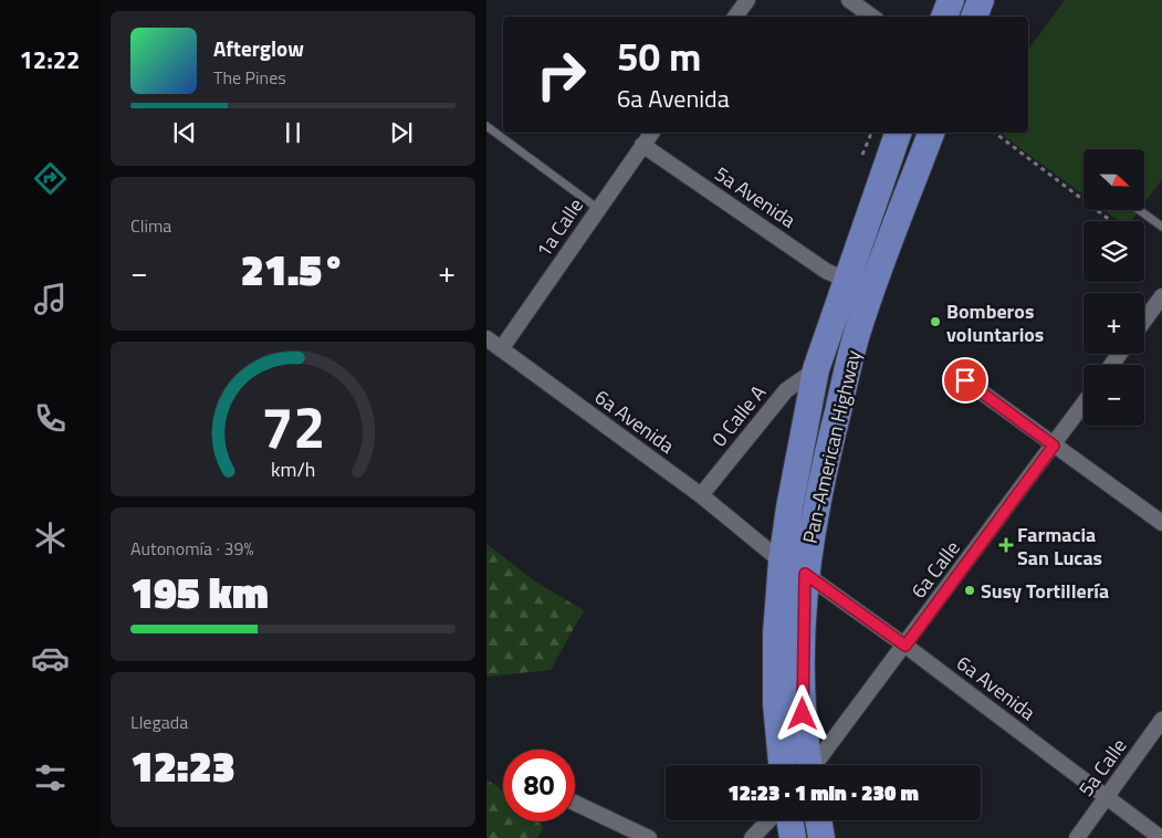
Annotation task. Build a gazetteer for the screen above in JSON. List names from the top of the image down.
{
  "streets": {
    "highway": ["Pan-American Highway"],
    "street": [
      "5a Avenida",
      "1a Calle",
      "0 Calle A",
      "6a Avenida",
      "6a Calle",
      "5a Calle"
    ]
  },
  "crossings": [
    ["5a Avenida", "1a Calle"],
    ["5a Avenida", "Pan-American Highway"],
    ["1a Calle", "6a Avenida"],
    ["0 Calle A", "6a Avenida"],
    ["0 Calle A", "Pan-American Highway"],
    ["6a Avenida", "Pan-American Highway"],
    ["6a Avenida", "6a Calle"],
    ["6a Avenida", "5a Calle"]
  ],
  "places": {
    "other": ["Bomberos voluntarios", "Susy Tortillería"],
    "health": ["Farmacia San Lucas"]
  },
  "north": "right",
  "page": {
    "tabs": "12:22",
    "turn": ["50 m", "6a Avenida"],
    "song": ["Afterglow", "The Pines"],
    "map_buttons": ["+", "−"],
    "tile": [
      "Clima",
      ["Autonomía · 39%", "195 km"],
      ["Llegada", "12:23"]
    ],
    "heat": ["−", "21.5°", "+"],
    "limit": "80",
    "trip": "12:23 · 1 min · 230 m",
    "gauge": ["72", "km/h"]
  }
}
